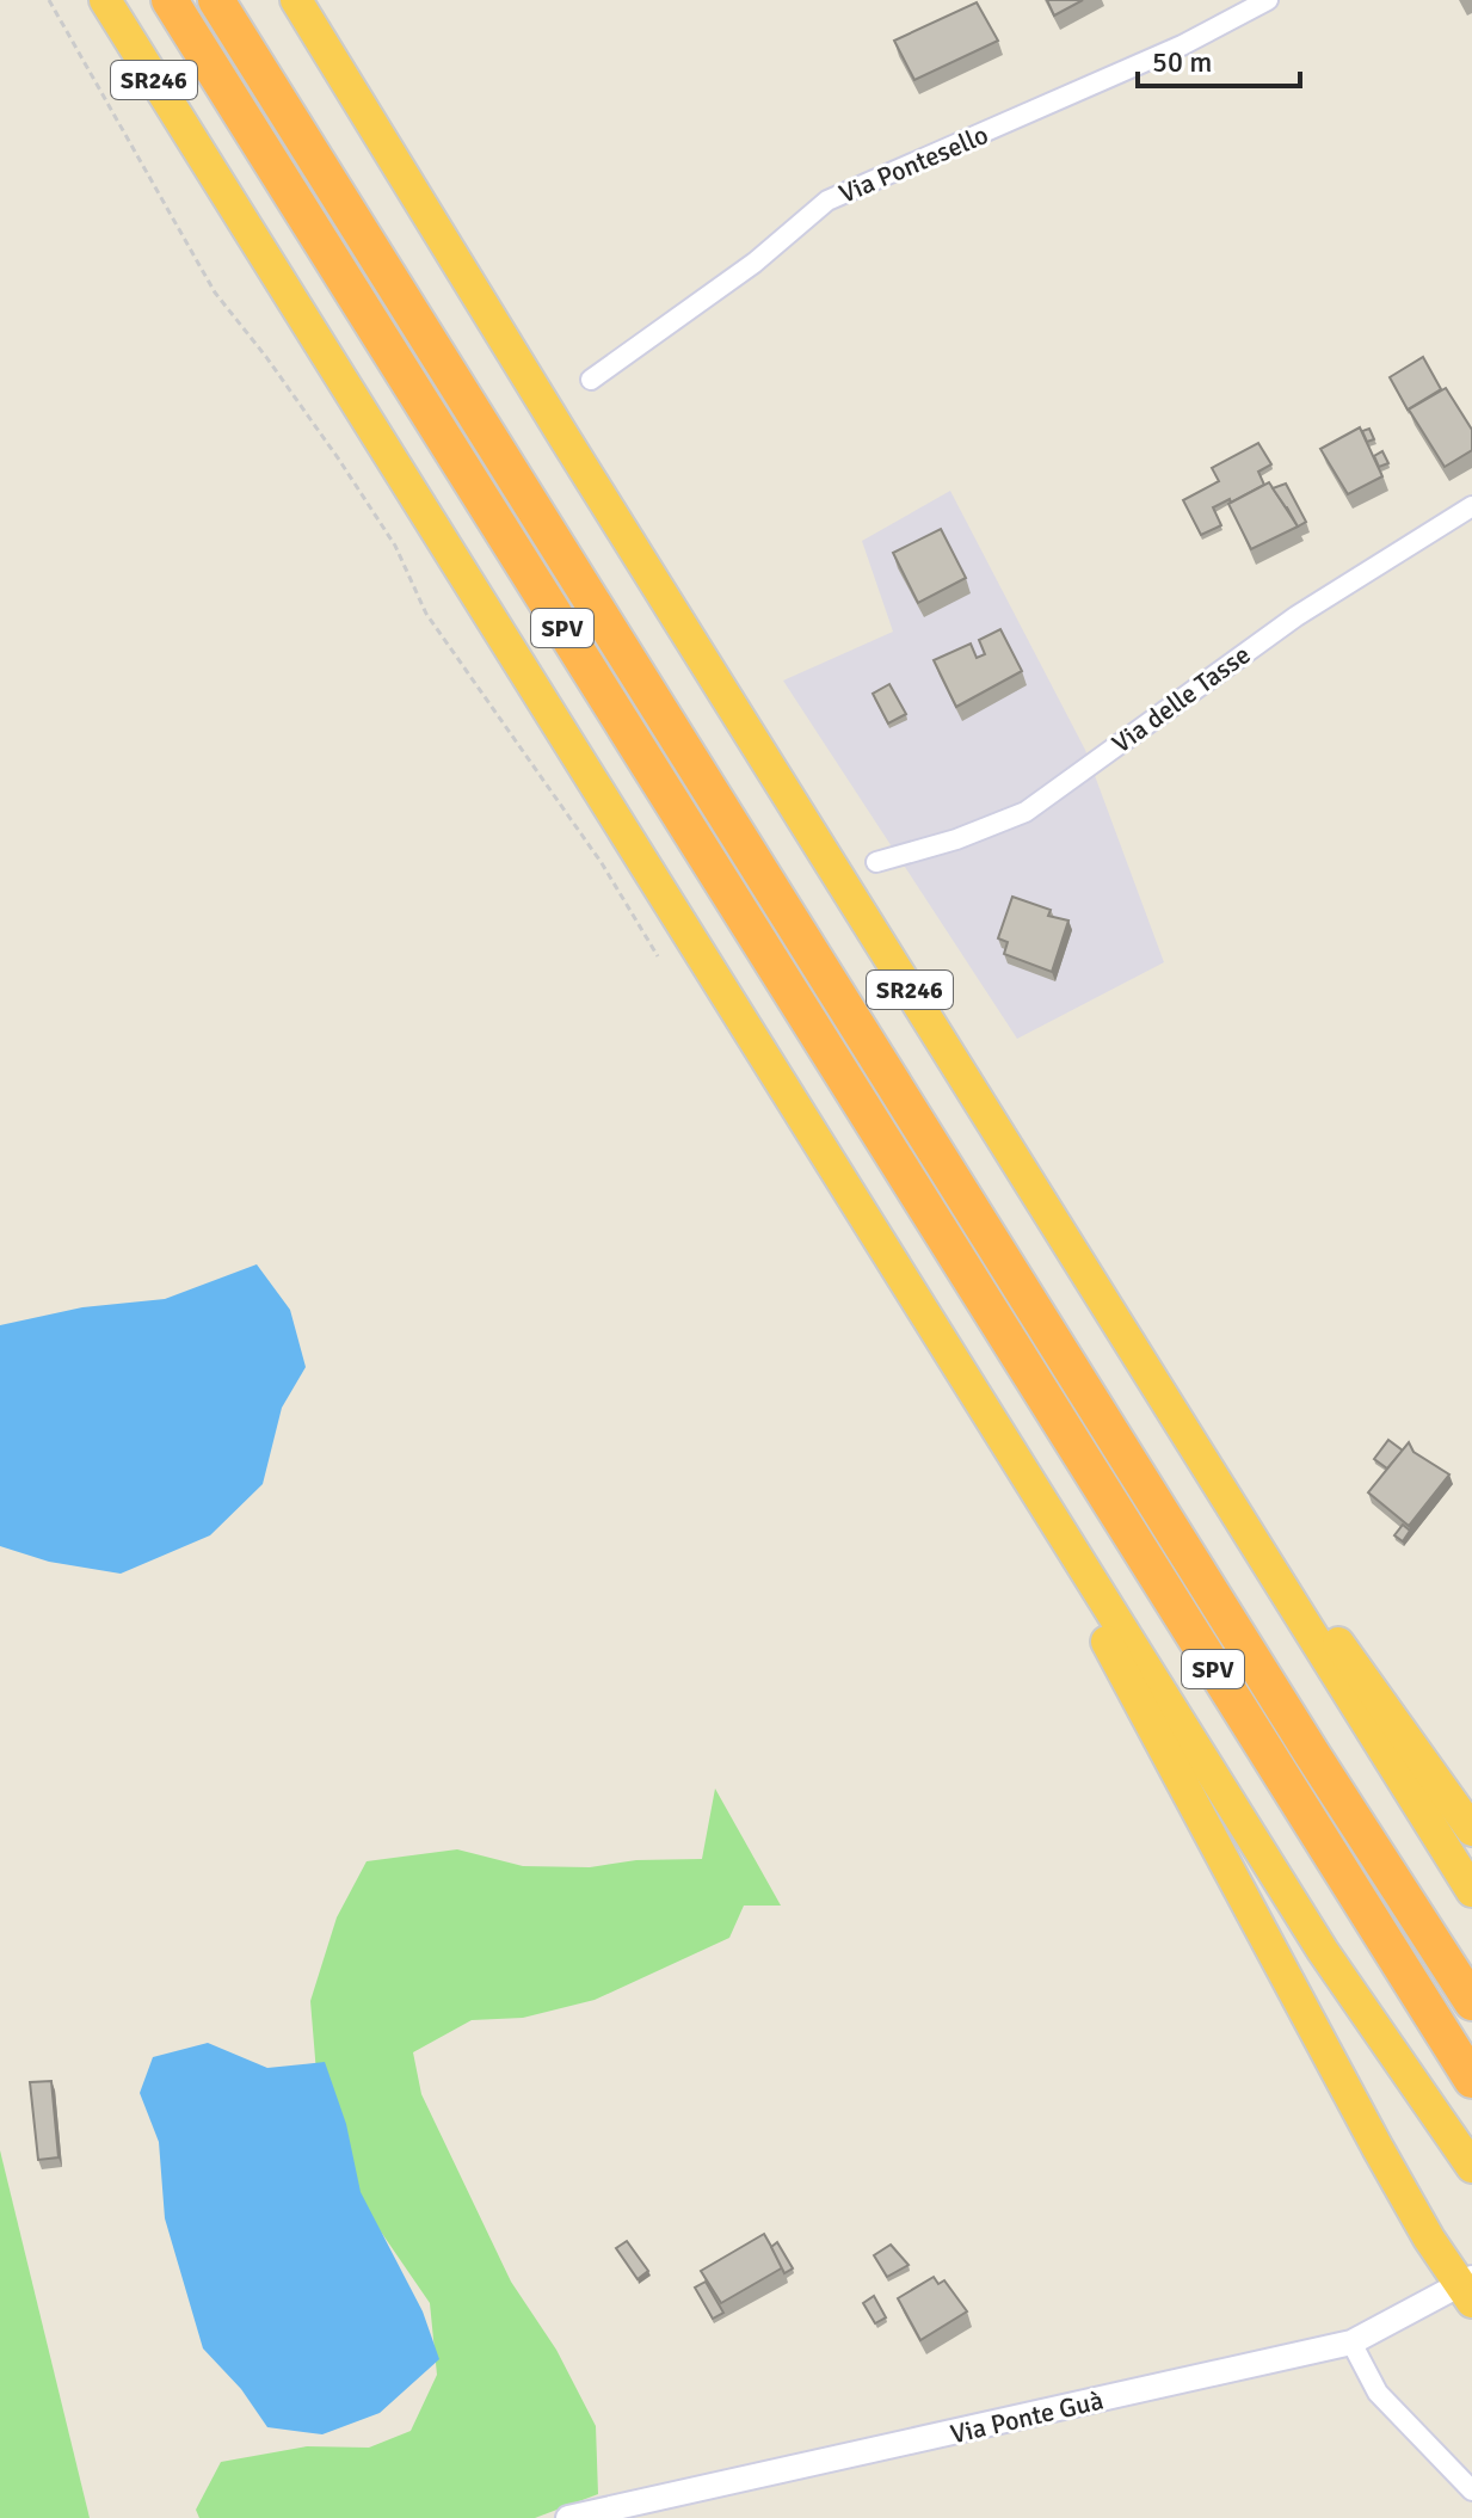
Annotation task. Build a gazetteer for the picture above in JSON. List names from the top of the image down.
{
  "streets": {
    "highway": ["SR246", "SPV"],
    "street": ["Via Pontesello", "Via delle Tasse", "Via Ponte Guà"]
  },
  "scale_bar": "50 m"
}
